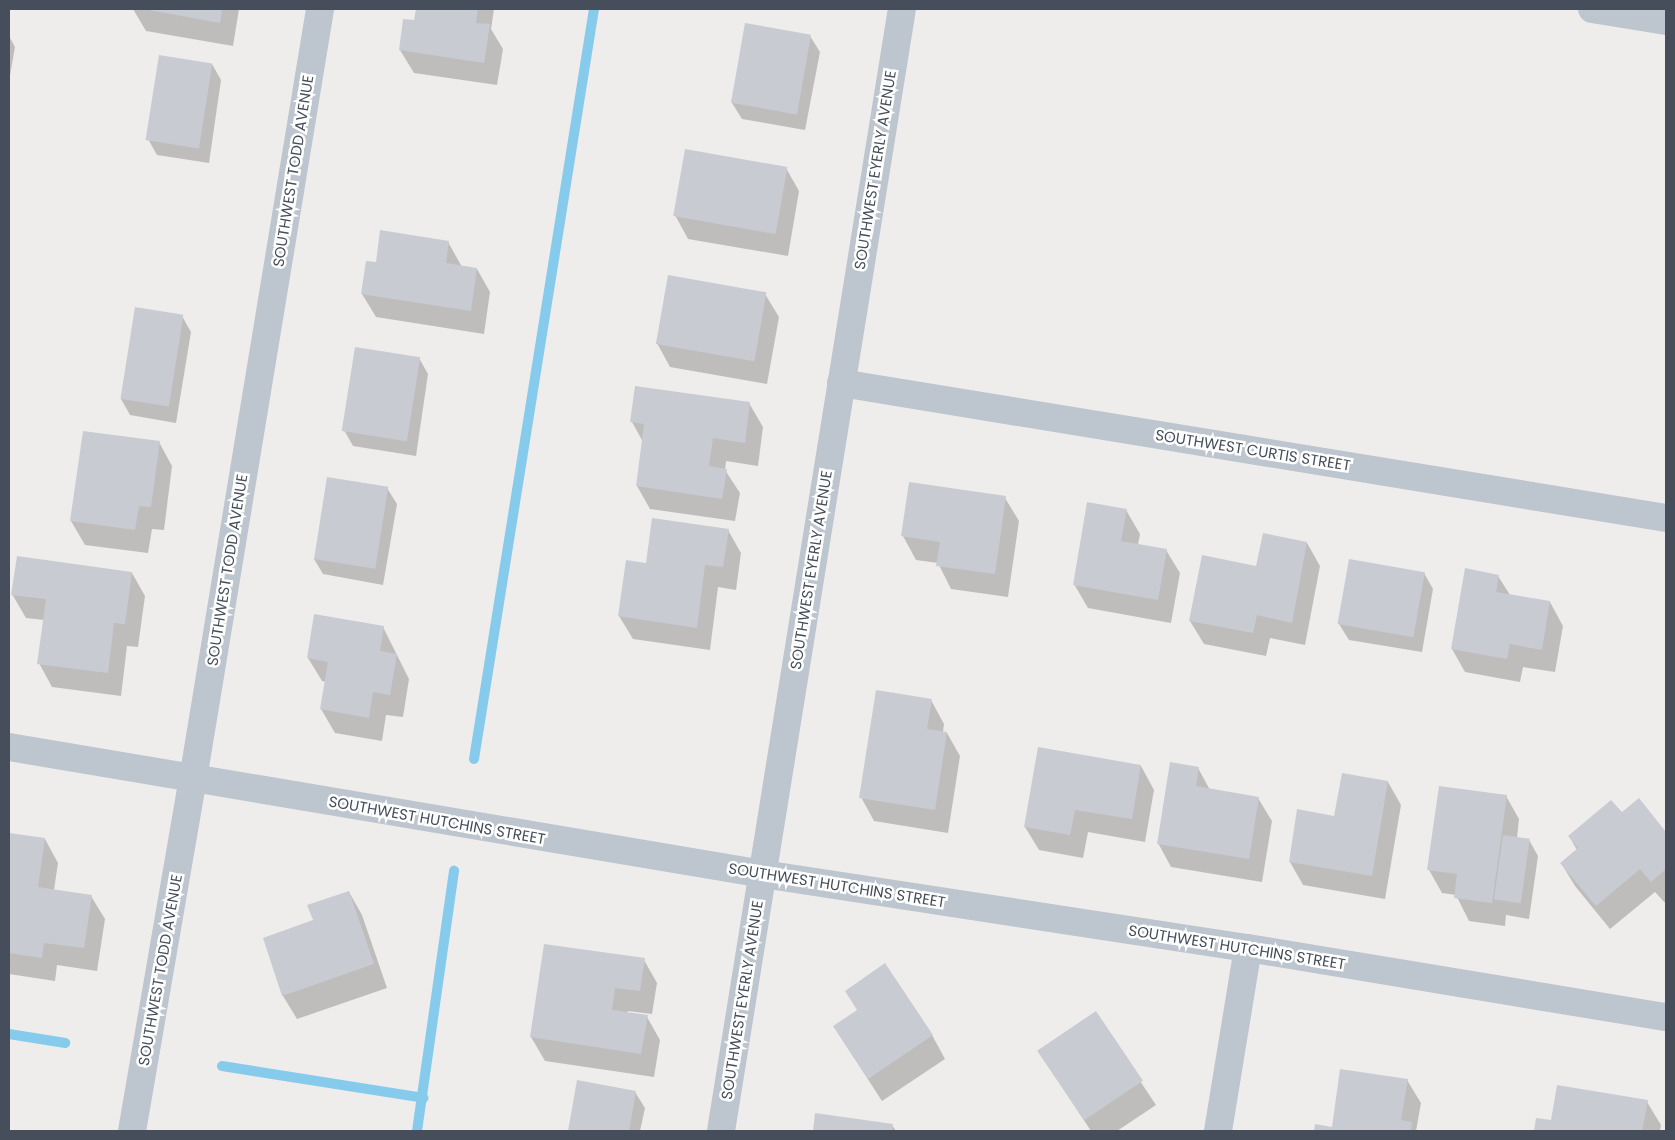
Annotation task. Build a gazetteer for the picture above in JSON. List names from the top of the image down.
{
  "streets": {
    "street": [
      "SOUTHWEST EYERLY AVENUE",
      "SOUTHWEST TODD AVENUE",
      "SOUTHWEST CURTIS STREET",
      "SOUTHWEST HUTCHINS STREET"
    ]
  },
  "crossings": [
    ["SOUTHWEST EYERLY AVENUE", "SOUTHWEST CURTIS STREET"],
    ["SOUTHWEST EYERLY AVENUE", "SOUTHWEST HUTCHINS STREET"],
    ["SOUTHWEST TODD AVENUE", "SOUTHWEST HUTCHINS STREET"]
  ]
}
